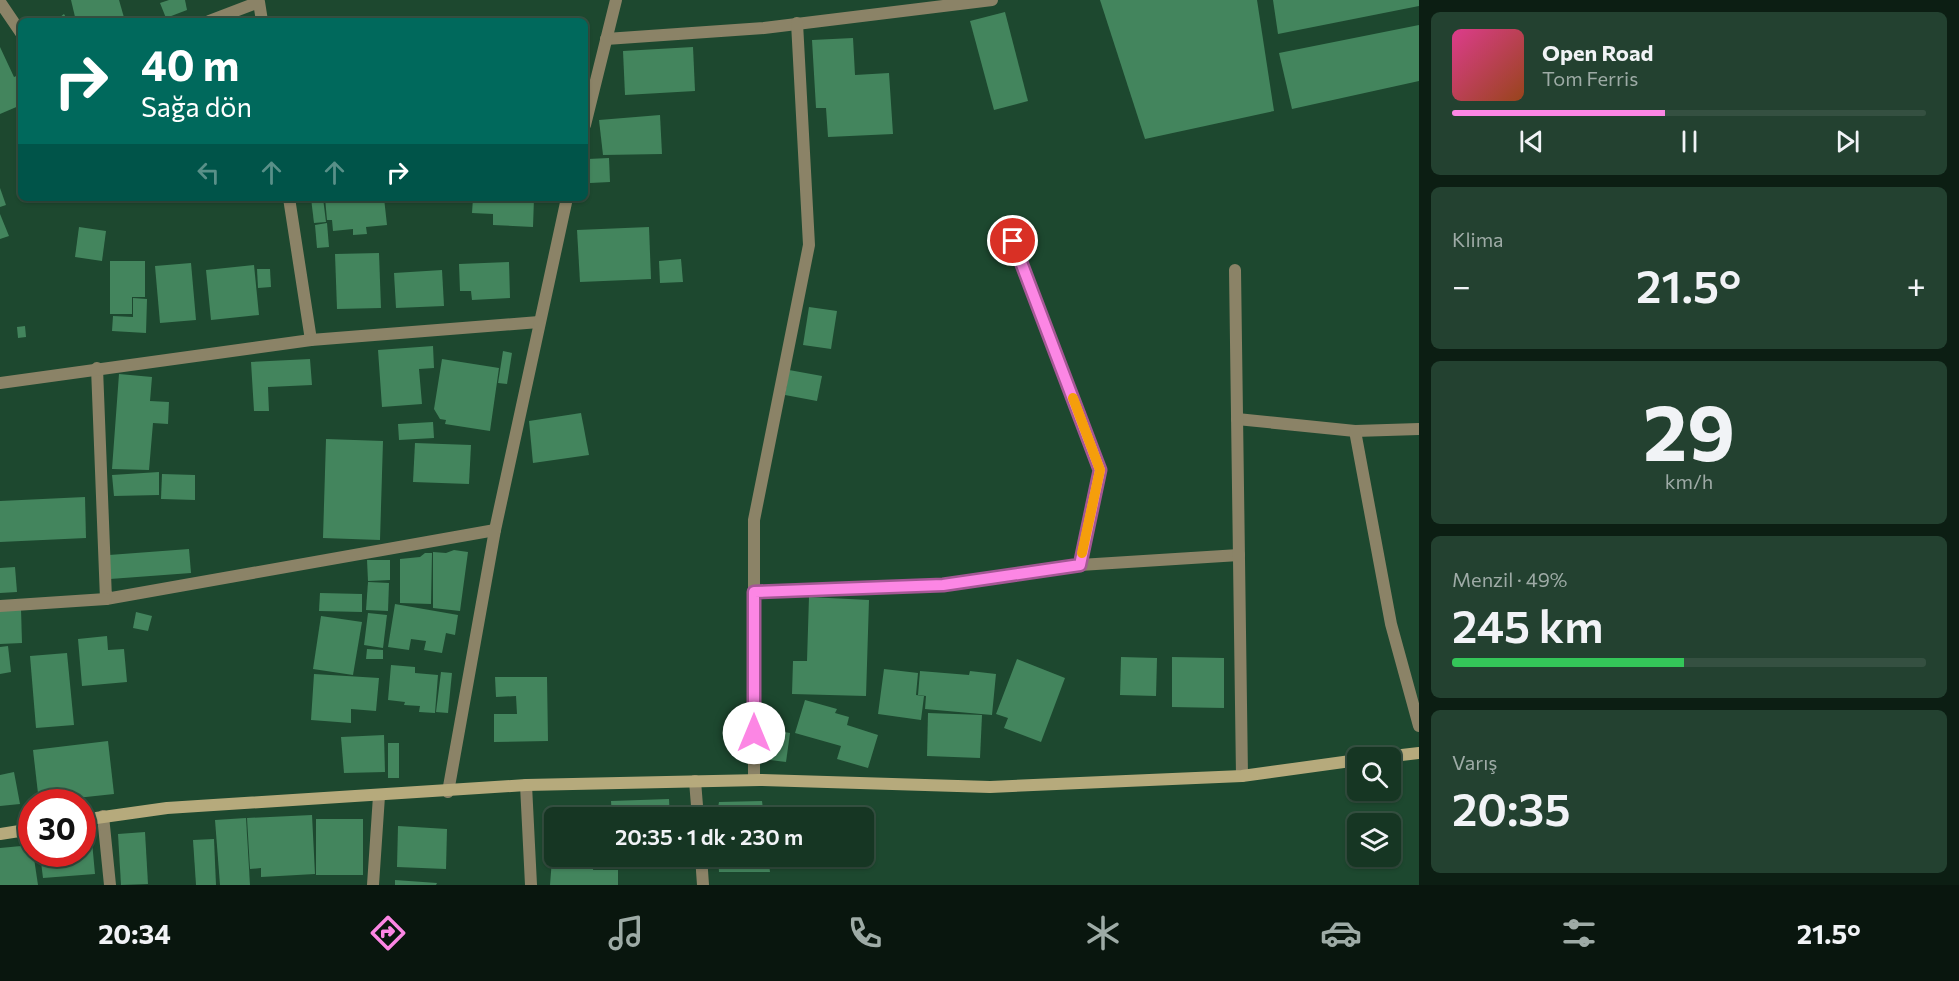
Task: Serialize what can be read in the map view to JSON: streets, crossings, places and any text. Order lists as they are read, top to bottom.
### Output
{
  "page": {
    "turn": ["40 m", "Sağa dön"],
    "song": ["Open Road", "Tom Ferris"],
    "tile": [
      "Klima",
      ["29", "km/h"],
      ["Menzil · 49%", "245 km"],
      ["Varış", "20:35"]
    ],
    "heat": ["−", "21.5°", "+"],
    "limit": "30",
    "trip": "20:35 · 1 dk · 230 m",
    "tabs": ["20:34", "21.5°"]
  }
}
